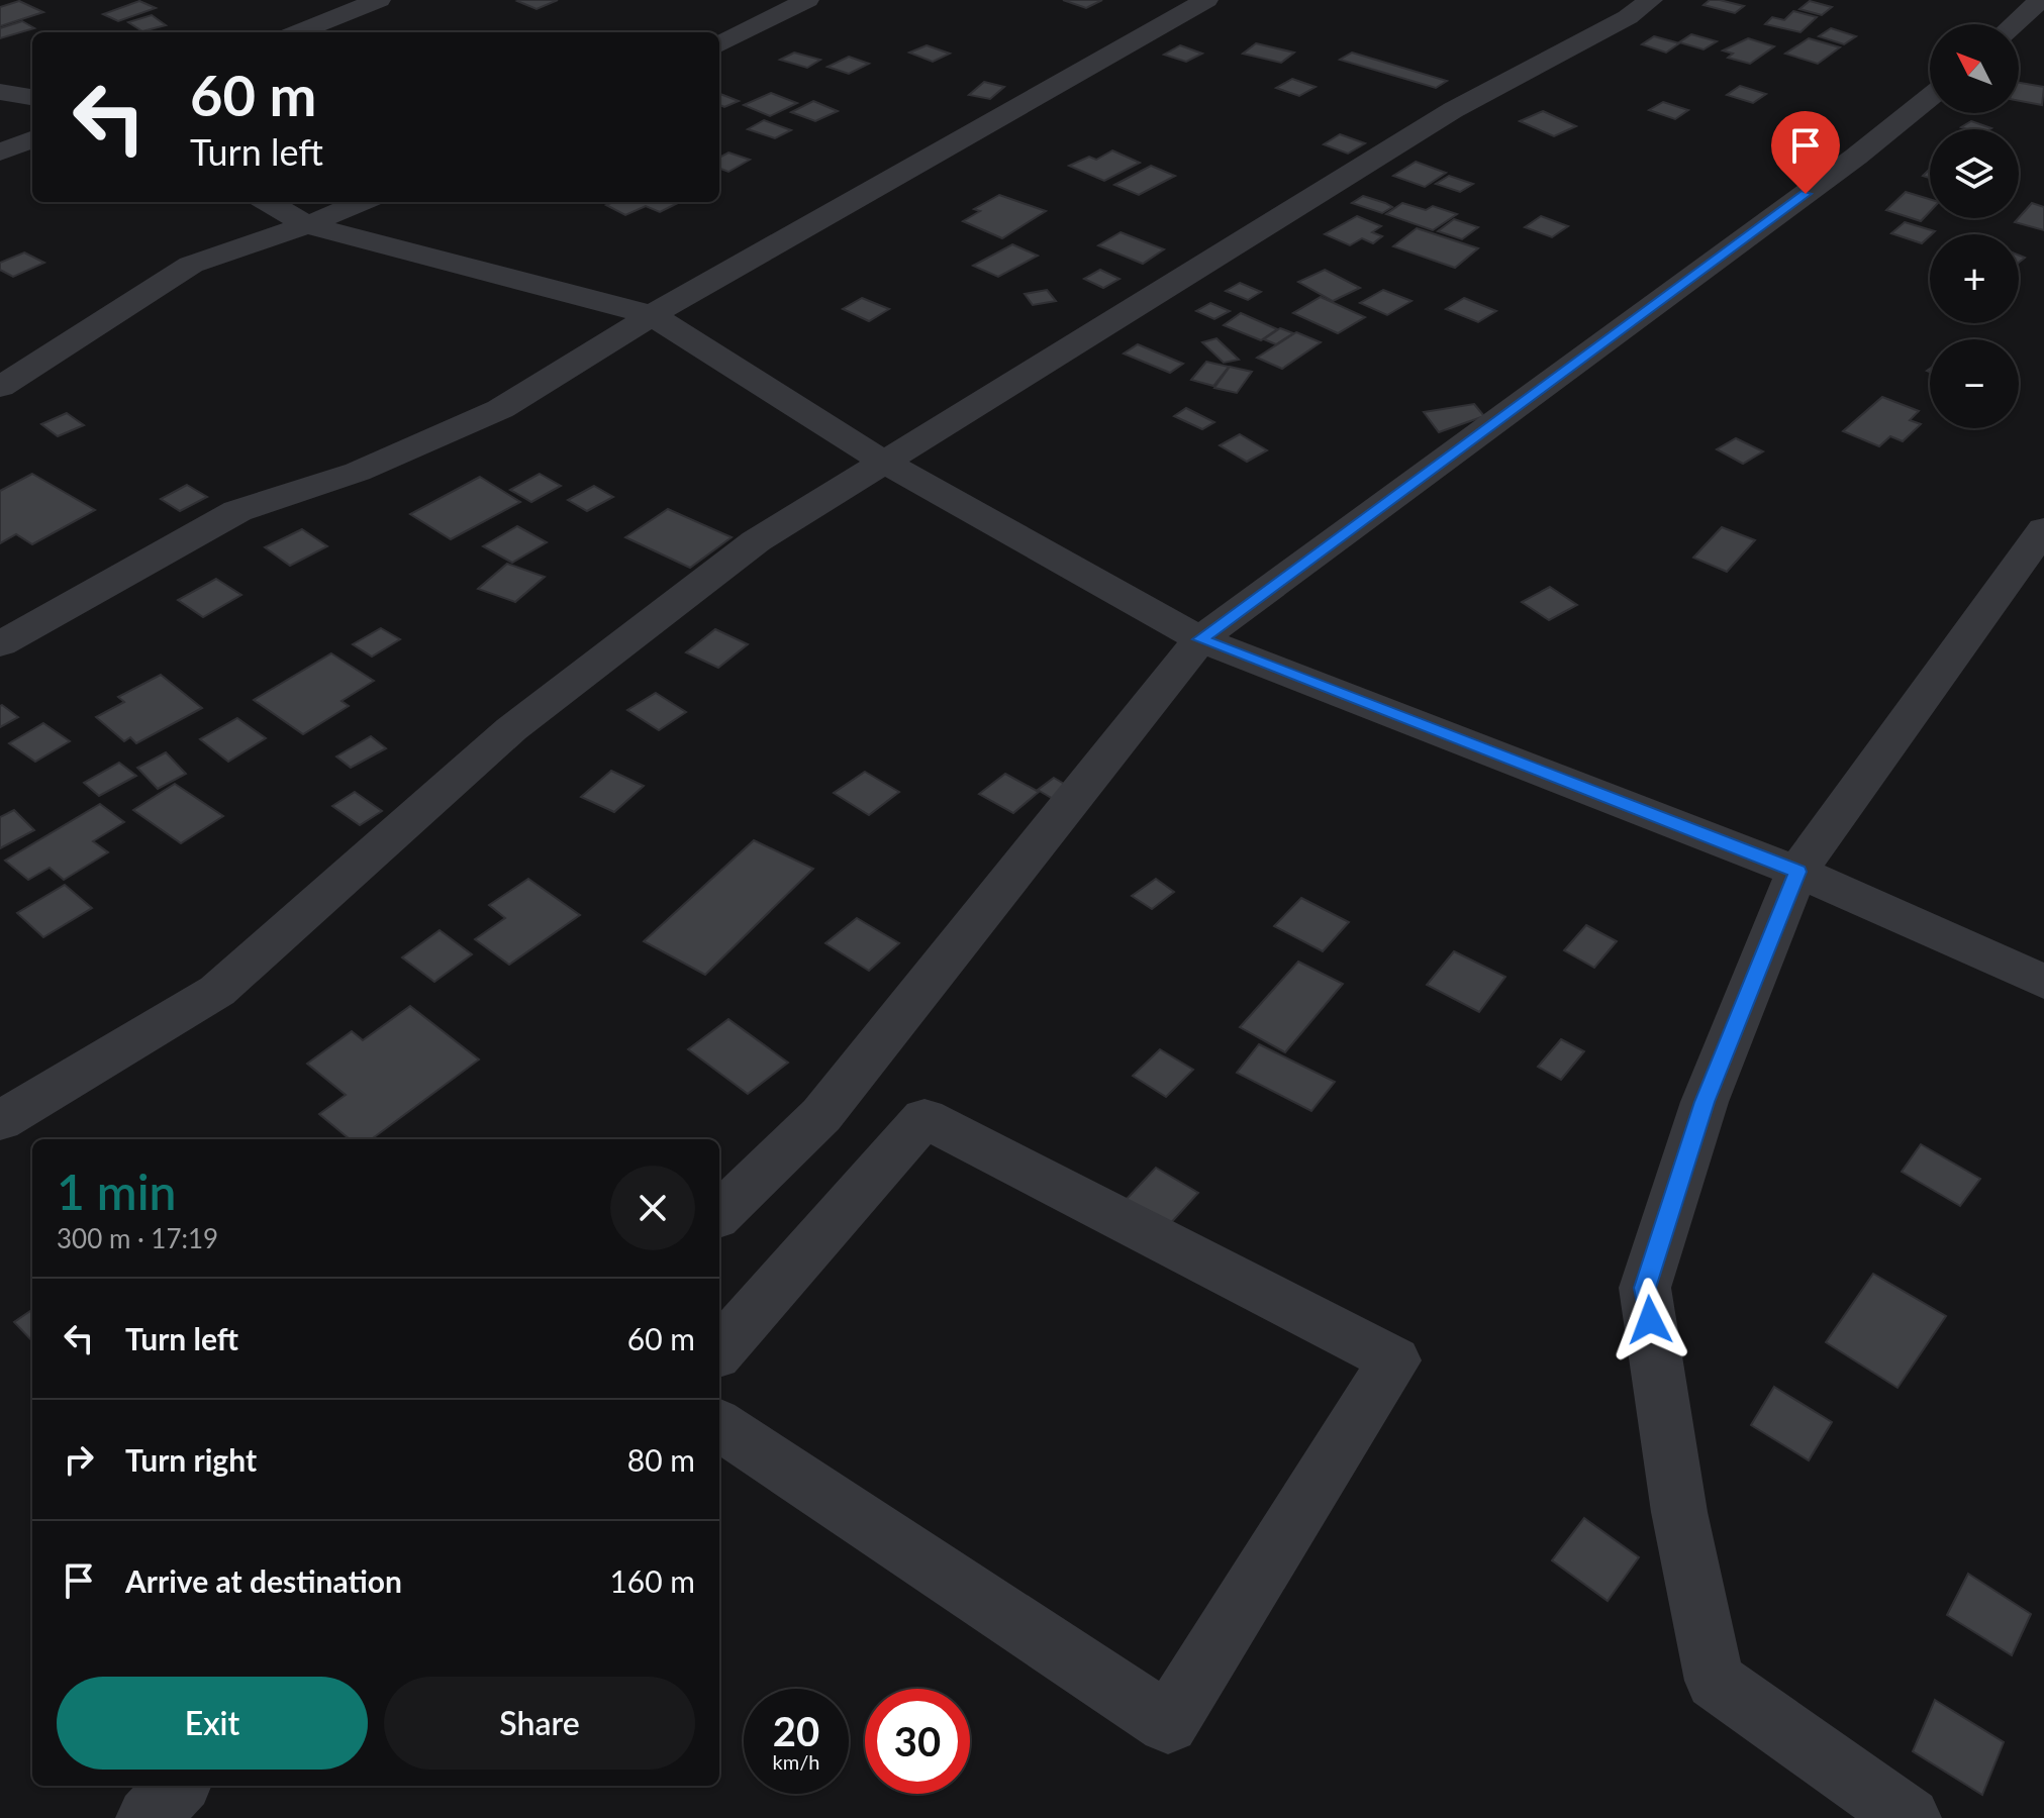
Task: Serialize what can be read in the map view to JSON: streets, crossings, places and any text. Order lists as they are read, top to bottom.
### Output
{
  "north": "top left",
  "page": {
    "map_buttons": ["+", "−"],
    "turn": ["60 m", "Turn left"],
    "heading": ["1 min", "300 m · 17:19"],
    "list": [
      {
        "name": "Turn left",
        "value": "60 m"
      },
      {
        "name": "Turn right",
        "value": "80 m"
      },
      {
        "name": "Arrive at destination",
        "value": "160 m"
      }
    ],
    "buttons": ["Exit", "Share"],
    "speed": "20 km/h",
    "limit": "30"
  }
}
